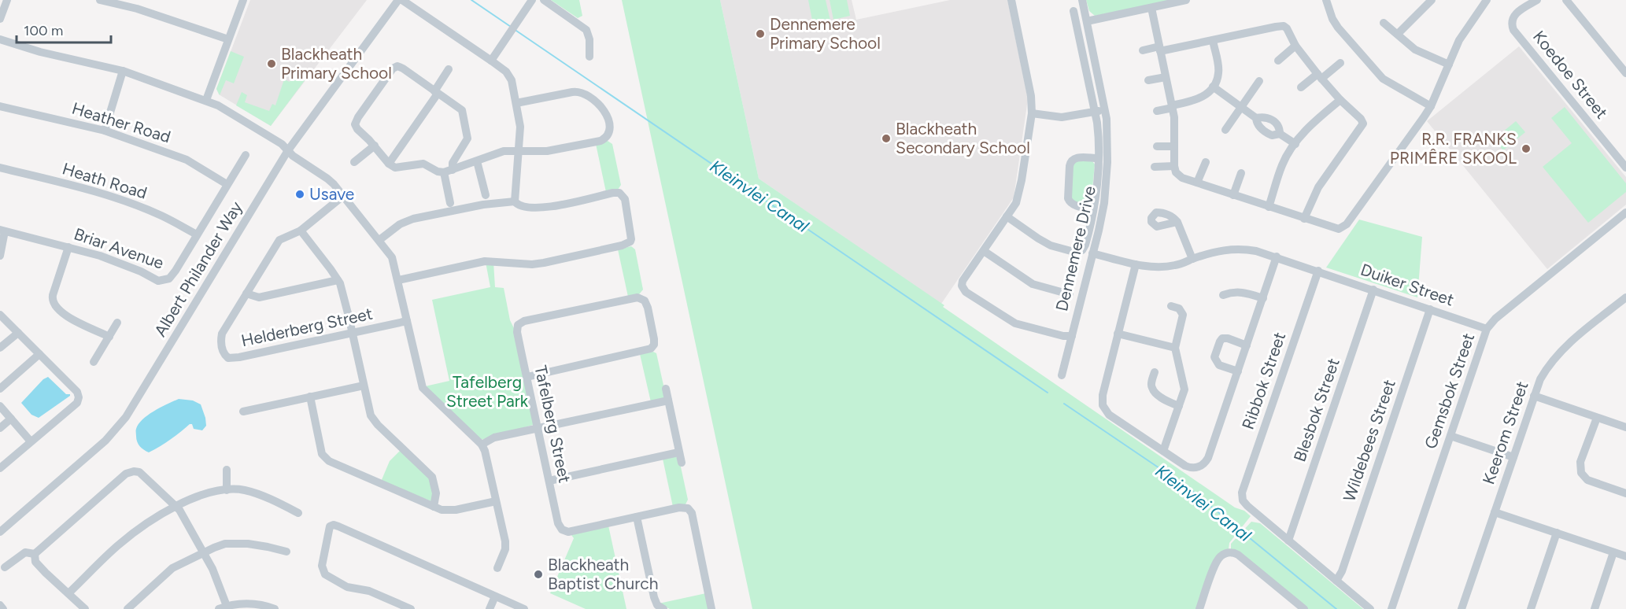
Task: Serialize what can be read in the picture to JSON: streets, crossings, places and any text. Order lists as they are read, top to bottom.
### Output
{
  "streets": {
    "street": [
      "Koedoe Street",
      "Heather Road",
      "Heath Road",
      "Briar Avenue",
      "Dennemere Drive",
      "Albert Philander Way",
      "Duiker Street",
      "Helderberg Street",
      "Ribbok Street",
      "Gemsbok Street",
      "Blesbok Street",
      "Tafelberg Street",
      "Keerom Street",
      "Wildebees Street"
    ]
  },
  "crossings": [
    ["Heather Road", "Briar Avenue"],
    ["Heath Road", "Briar Avenue"],
    ["Dennemere Drive", "Duiker Street"],
    ["Duiker Street", "Ribbok Street"],
    ["Duiker Street", "Gemsbok Street"],
    ["Duiker Street", "Blesbok Street"],
    ["Duiker Street", "Wildebees Street"],
    ["Ribbok Street", "Blesbok Street"]
  ],
  "water": ["Kleinvlei Canal"],
  "parks": ["Tafelberg Street Park"],
  "places": [
    "Dennemere Primary School",
    "Blackheath Primary School",
    "Blackheath Secondary School",
    "R.R. FRANKS PRIMÊRE SKOOL",
    "Usave",
    "Blackheath Baptist Church"
  ],
  "scale_bar": "100 m"
}
